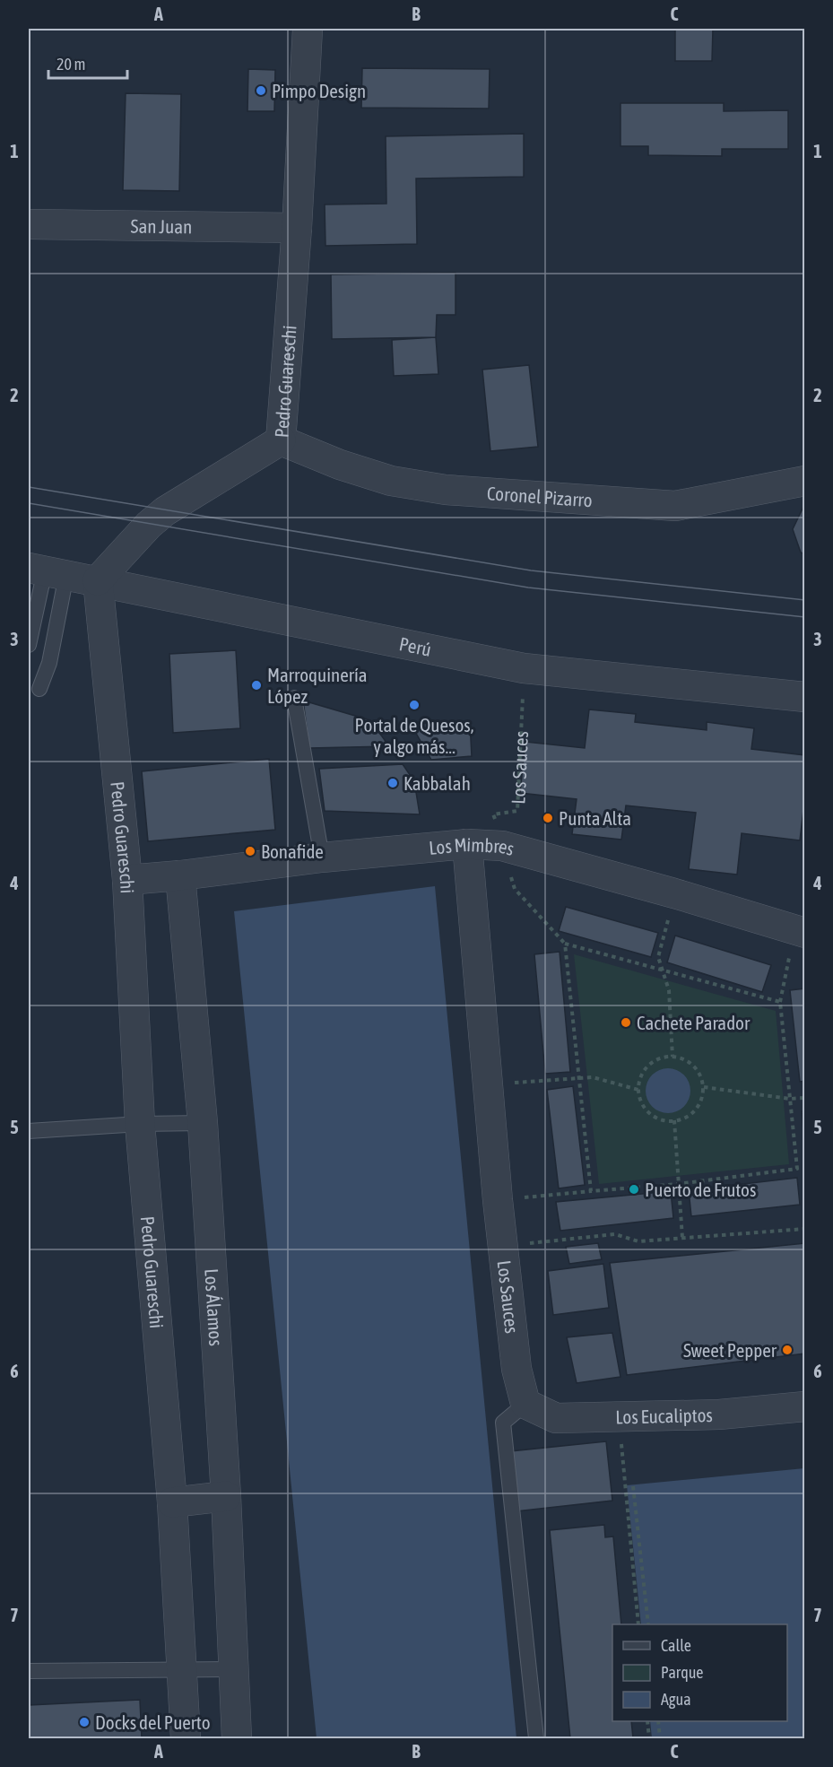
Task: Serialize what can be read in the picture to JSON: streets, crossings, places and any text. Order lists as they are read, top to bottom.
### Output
{
  "streets": {
    "street": [
      "San Juan",
      "Pedro Guareschi",
      "Coronel Pizarro",
      "Perú",
      "Los Sauces",
      "Los Mimbres",
      "Los Álamos",
      "Los Eucaliptos"
    ]
  },
  "crossings": [
    ["San Juan", "Pedro Guareschi"],
    ["Pedro Guareschi", "Coronel Pizarro"],
    ["Pedro Guareschi", "Perú"],
    ["Pedro Guareschi", "Los Mimbres"],
    ["Perú", "Los Sauces"],
    ["Los Sauces", "Los Mimbres"],
    ["Los Sauces", "Los Eucaliptos"],
    ["Los Mimbres", "Los Álamos"]
  ],
  "places": [
    "Pimpo Design",
    "Marroquinería López",
    "Portal de Quesos, y algo más...",
    "Kabbalah",
    "Punta Alta",
    "Bonafide",
    "Cachete Parador",
    "Puerto de Frutos",
    "Sweet Pepper",
    "Docks del Puerto"
  ],
  "legend": ["Calle", "Parque", "Agua"],
  "scale_bar": "20 m",
  "grid": {
    "columns": ["A", "B", "C"],
    "rows": [
      "1",
      "2",
      "3",
      "4",
      "5",
      "6",
      "7"
    ]
  }
}
